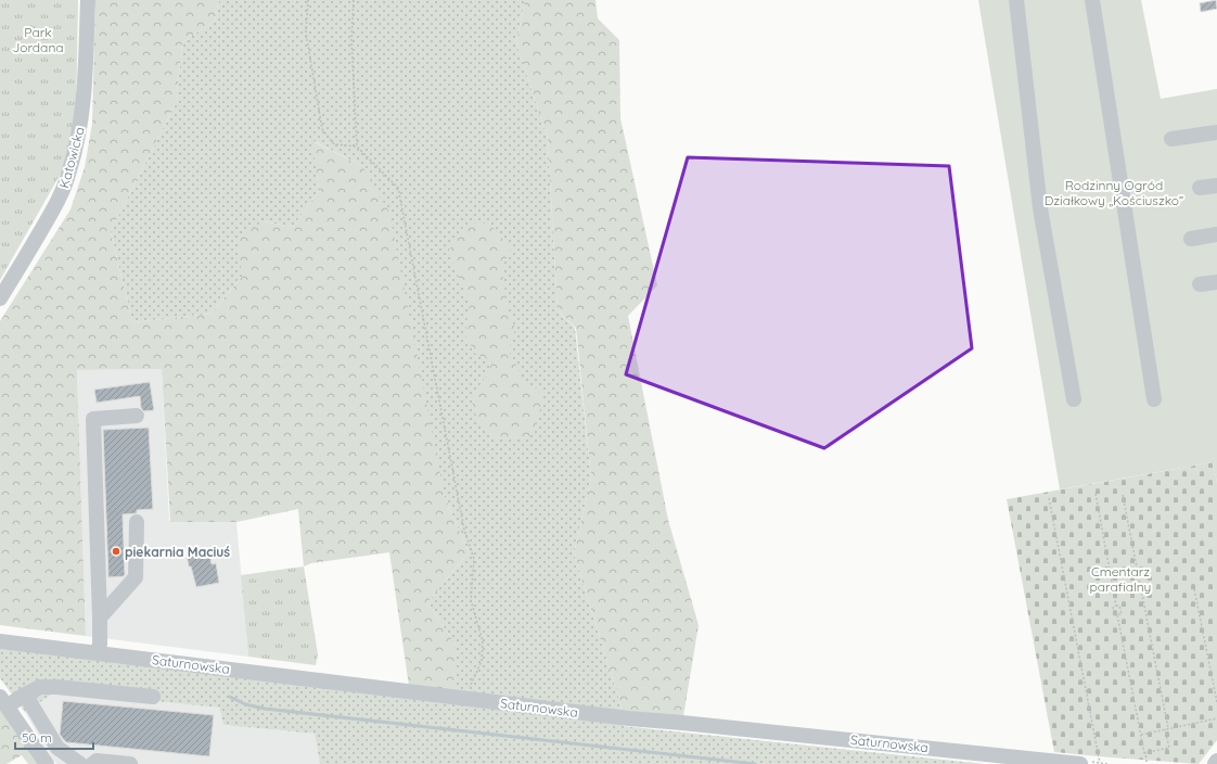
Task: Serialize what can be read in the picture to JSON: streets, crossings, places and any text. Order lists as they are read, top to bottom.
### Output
{
  "streets": {
    "street": ["Katowicka", "Saturnowska"]
  },
  "parks": ["Park Jordana", "Rodzinny Ogród Działkowy „Kościuszko”", "Cmentarz parafialny"],
  "places": ["piekarnia Maciuś"],
  "scale_bar": "50 m"
}
